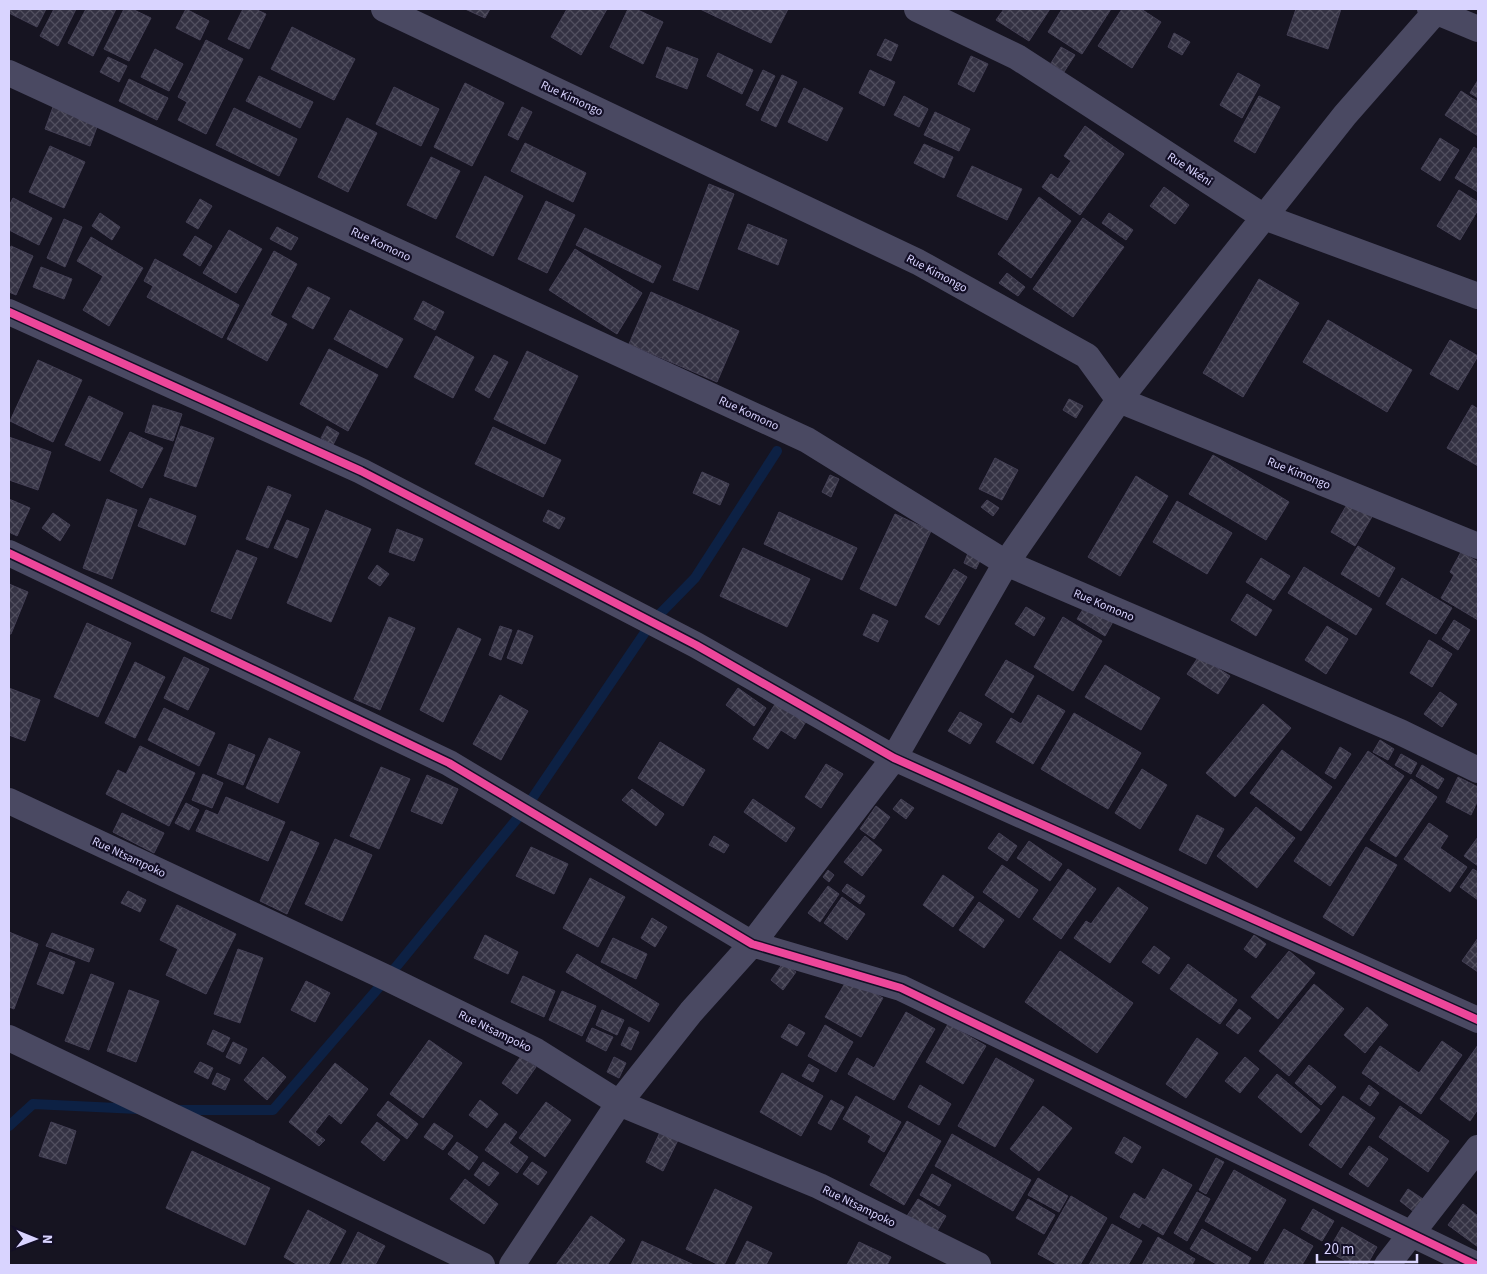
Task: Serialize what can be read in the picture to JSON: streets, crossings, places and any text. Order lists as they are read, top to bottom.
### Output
{
  "streets": {
    "street": [
      "Rue Kimongo",
      "Rue Nkéni",
      "Rue Komono",
      "Rue Ntsampoko"
    ]
  },
  "scale_bar": "20 m",
  "north": "right"
}
